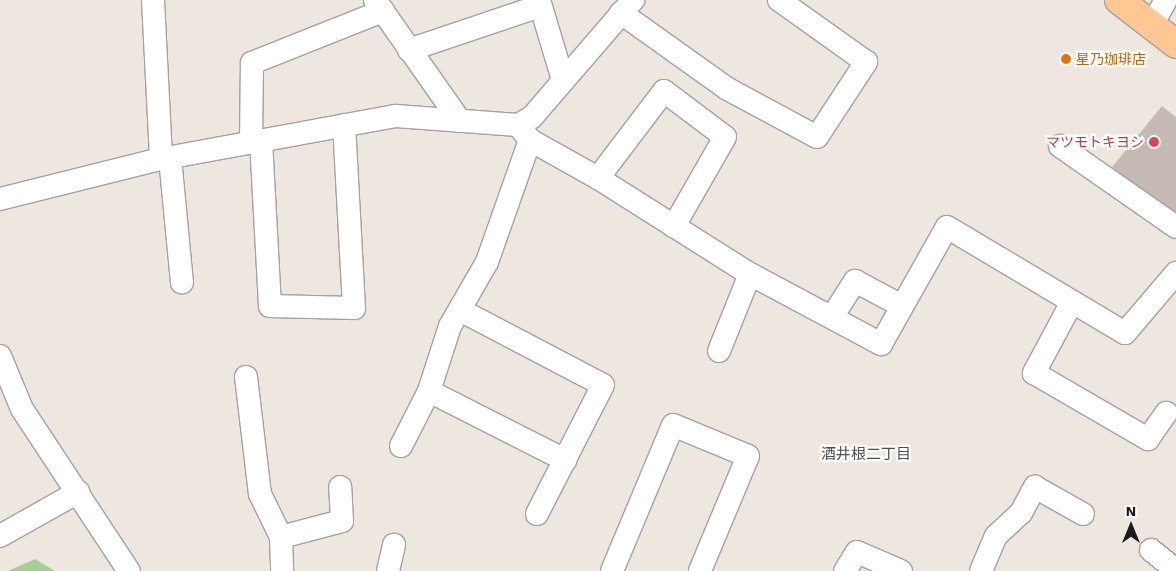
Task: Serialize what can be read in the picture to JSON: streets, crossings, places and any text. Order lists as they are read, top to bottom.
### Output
{
  "districts": ["酒井根二丁目"],
  "places": ["星乃珈琲店", "マツモトキヨシ"],
  "north": "top"
}
